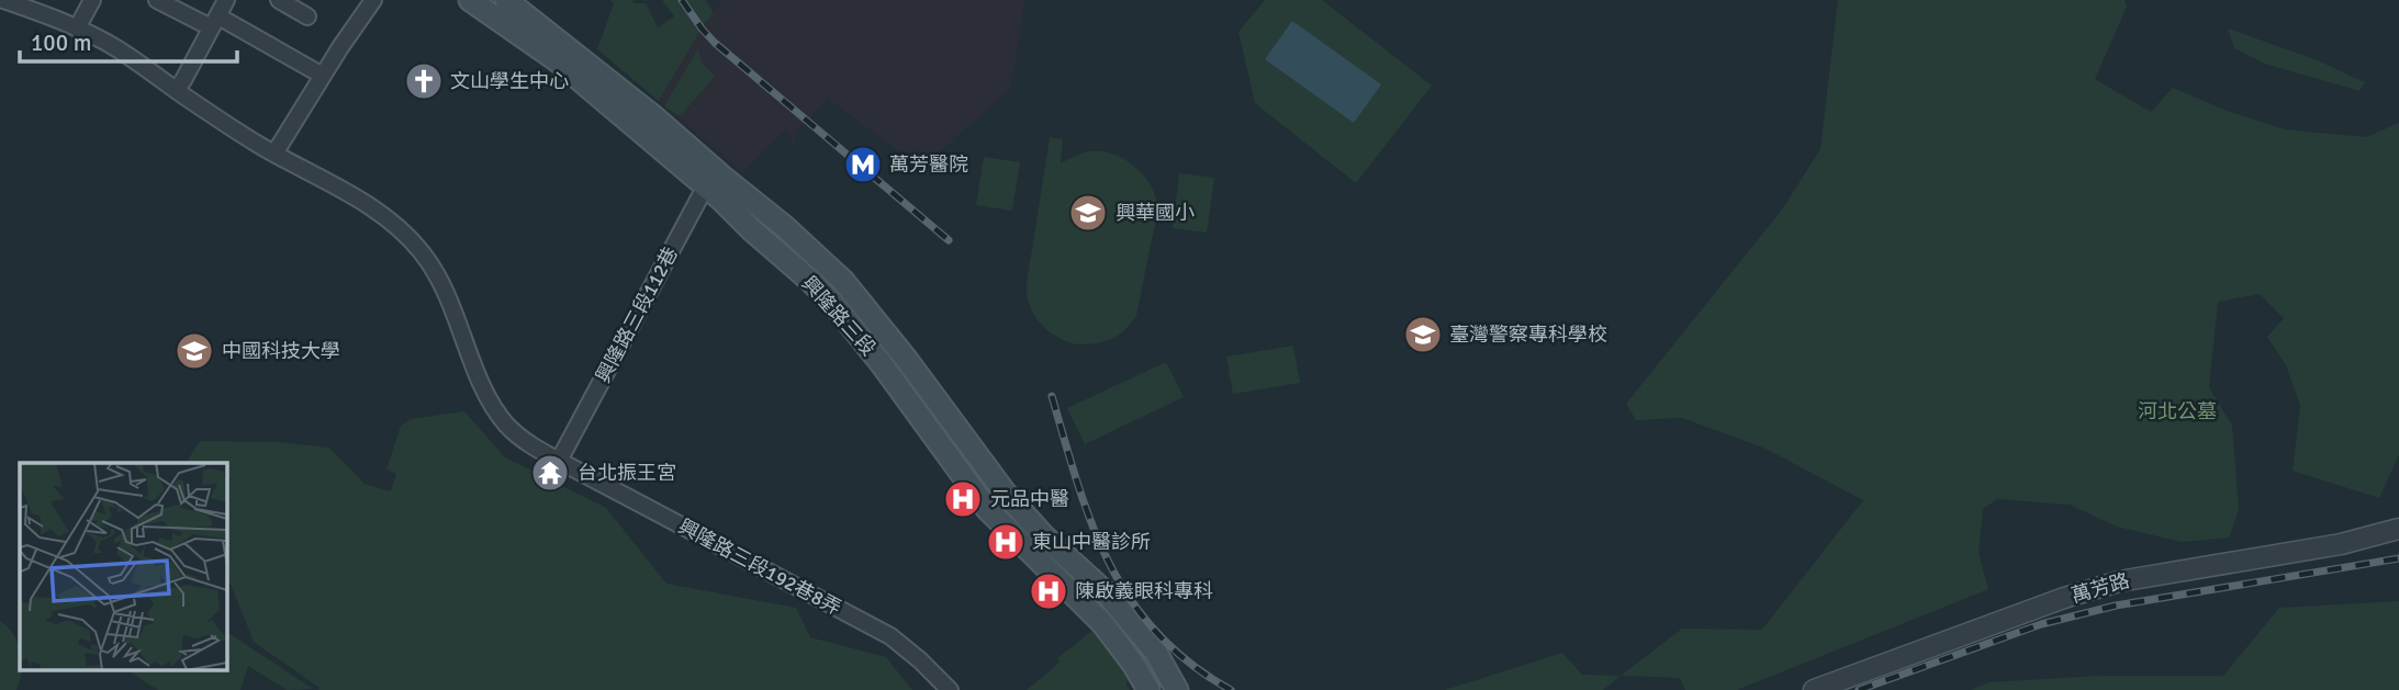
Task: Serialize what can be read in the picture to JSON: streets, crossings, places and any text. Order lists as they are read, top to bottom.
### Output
{
  "streets": {
    "main road": ["興隆路三段"],
    "street": ["興隆路三段112巷", "興隆路三段192巷8弄", "萬芳路"]
  },
  "crossings": [
    ["興隆路三段112巷", "興隆路三段"],
    ["興隆路三段112巷", "興隆路三段192巷8弄"]
  ],
  "parks": ["河北公墓"],
  "places": {
    "church": ["文山學生中心"],
    "metro station": ["萬芳醫院"],
    "school or university": ["興華國小", "臺灣警察專科學校", "中國科技大學"],
    "temple": ["台北振王宮"],
    "hospital": ["元品中醫", "東山中醫診所", "陳啟義眼科專科"]
  },
  "scale_bar": "100 m"
}
